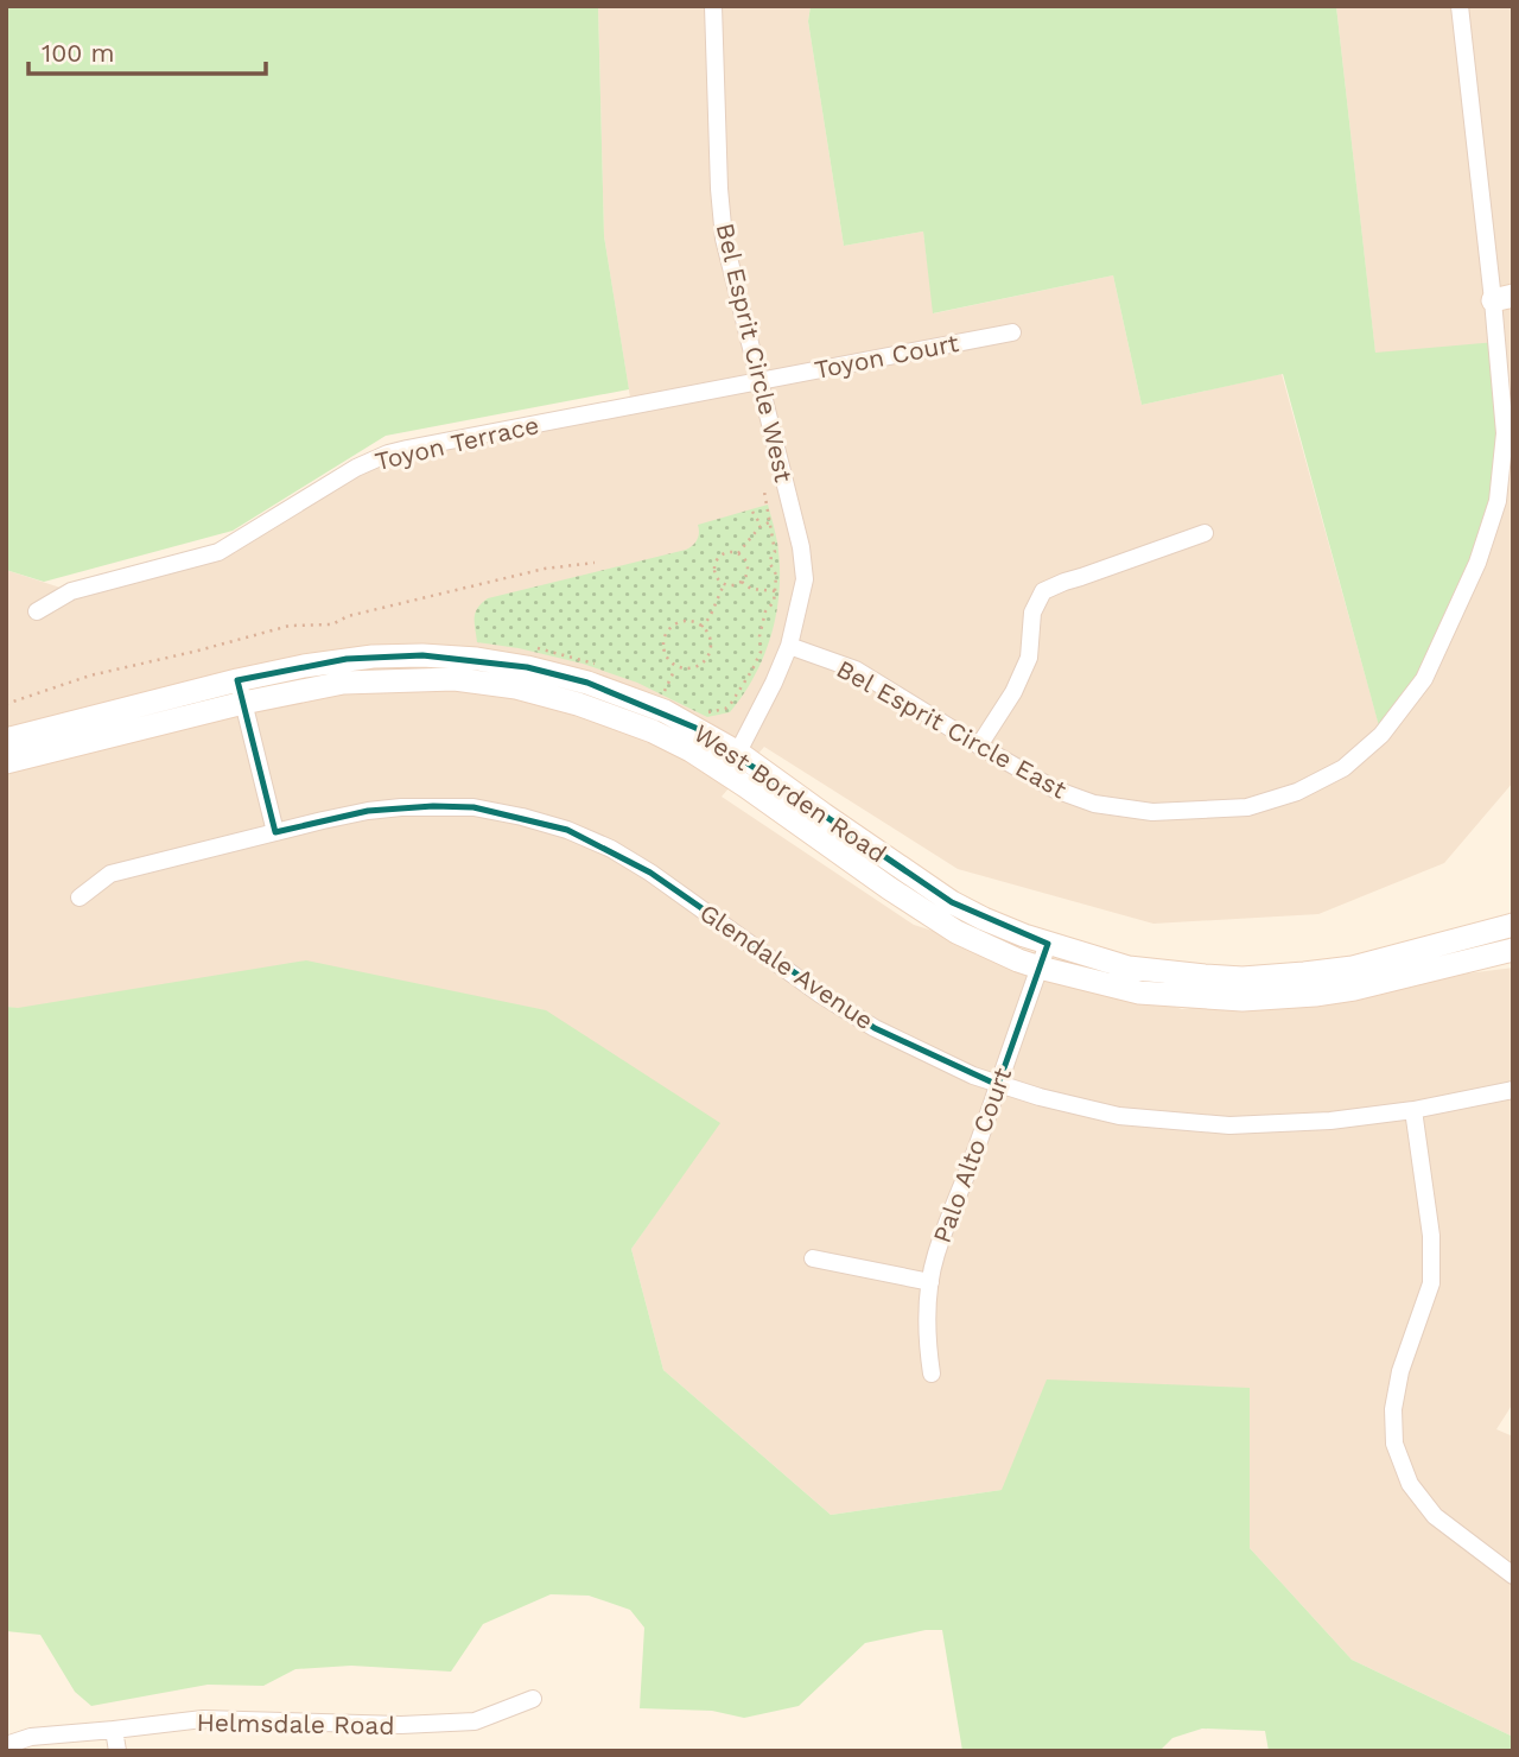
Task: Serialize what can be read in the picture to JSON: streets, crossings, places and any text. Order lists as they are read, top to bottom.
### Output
{
  "streets": {
    "main road": ["West Borden Road"],
    "street": [
      "Bel Esprit Circle West",
      "Toyon Court",
      "Toyon Terrace",
      "Bel Esprit Circle East",
      "Glendale Avenue",
      "Palo Alto Court",
      "Helmsdale Road"
    ]
  },
  "crossings": [
    ["Bel Esprit Circle West", "Toyon Court"],
    ["Bel Esprit Circle West", "Toyon Terrace"],
    ["Bel Esprit Circle West", "Bel Esprit Circle East"],
    ["Bel Esprit Circle West", "West Borden Road"],
    ["Toyon Court", "Toyon Terrace"],
    ["West Borden Road", "Palo Alto Court"],
    ["Glendale Avenue", "Palo Alto Court"]
  ],
  "scale_bar": "100 m"
}
